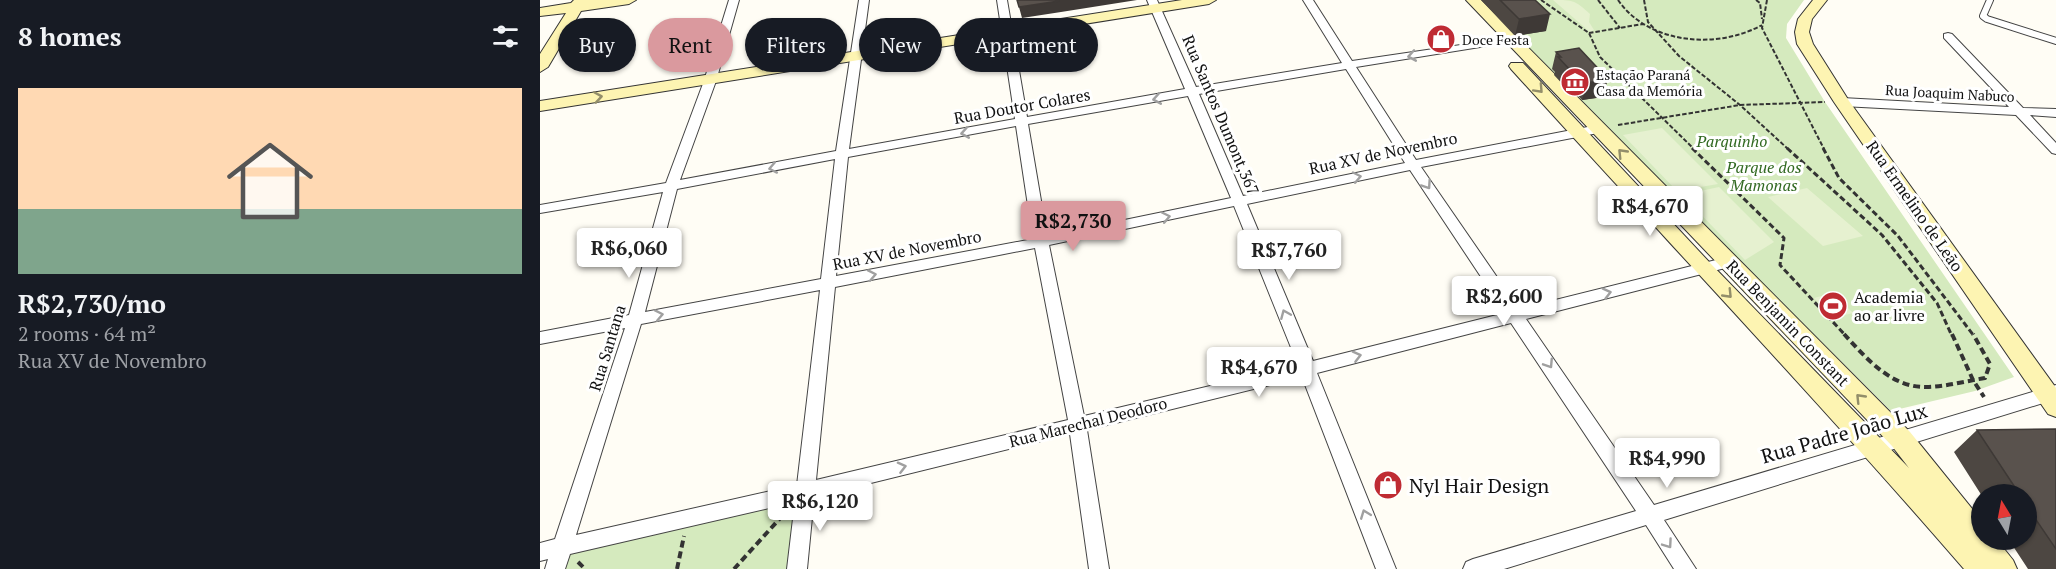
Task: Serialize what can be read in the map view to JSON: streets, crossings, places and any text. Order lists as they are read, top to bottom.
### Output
{
  "streets": {
    "main road": ["Rua Ermelino de Leão", "Rua Benjamin Constant"],
    "street": [
      "Rua Joaquim Nabuco",
      "Rua Doutor Colares",
      "Rua Santos Dumont,367",
      "Rua XV de Novembro",
      "Rua Santana",
      "Rua Marechal Deodoro",
      "Rua Padre João Lux"
    ]
  },
  "crossings": [
    ["Rua Joaquim Nabuco", "Rua Ermelino de Leão"],
    ["Rua Doutor Colares", "Rua Santos Dumont,367"],
    ["Rua Doutor Colares", "Rua Benjamin Constant"],
    ["Rua Doutor Colares", "Rua Santana"],
    ["Rua Santos Dumont,367", "Rua XV de Novembro"],
    ["Rua Santos Dumont,367", "Rua Marechal Deodoro"],
    ["Rua XV de Novembro", "Rua Benjamin Constant"],
    ["Rua XV de Novembro", "Rua Santana"],
    ["Rua Ermelino de Leão", "Rua Padre João Lux"],
    ["Rua Benjamin Constant", "Rua Marechal Deodoro"],
    ["Rua Benjamin Constant", "Rua Padre João Lux"],
    ["Rua Santana", "Rua Marechal Deodoro"]
  ],
  "one_way": [
    "Rua Doutor Colares",
    "Rua Santos Dumont,367",
    "Rua XV de Novembro",
    "Rua Marechal Deodoro"
  ],
  "parks": ["Parquinho", "Parque dos Mamonas"],
  "places": {
    "shop": ["Doce Festa", "Nyl Hair Design"],
    "museum": ["Estação Paraná Casa da Memória"],
    "sports": ["Academia ao ar livre"]
  },
  "north": "top",
  "page": {
    "heading": "8 homes",
    "chip": [
      "Buy",
      "Rent",
      "Filters",
      "New",
      "Apartment"
    ],
    "list": [
      {
        "name": "R$2,730/mo",
        "note": "2 rooms · 64 m² · Rua XV de Novembro"
      }
    ],
    "price": [
      "R$4,670",
      "R$2,730",
      "R$6,060",
      "R$7,760",
      "R$2,600",
      "R$4,670",
      "R$4,990",
      "R$6,120"
    ]
  }
}
